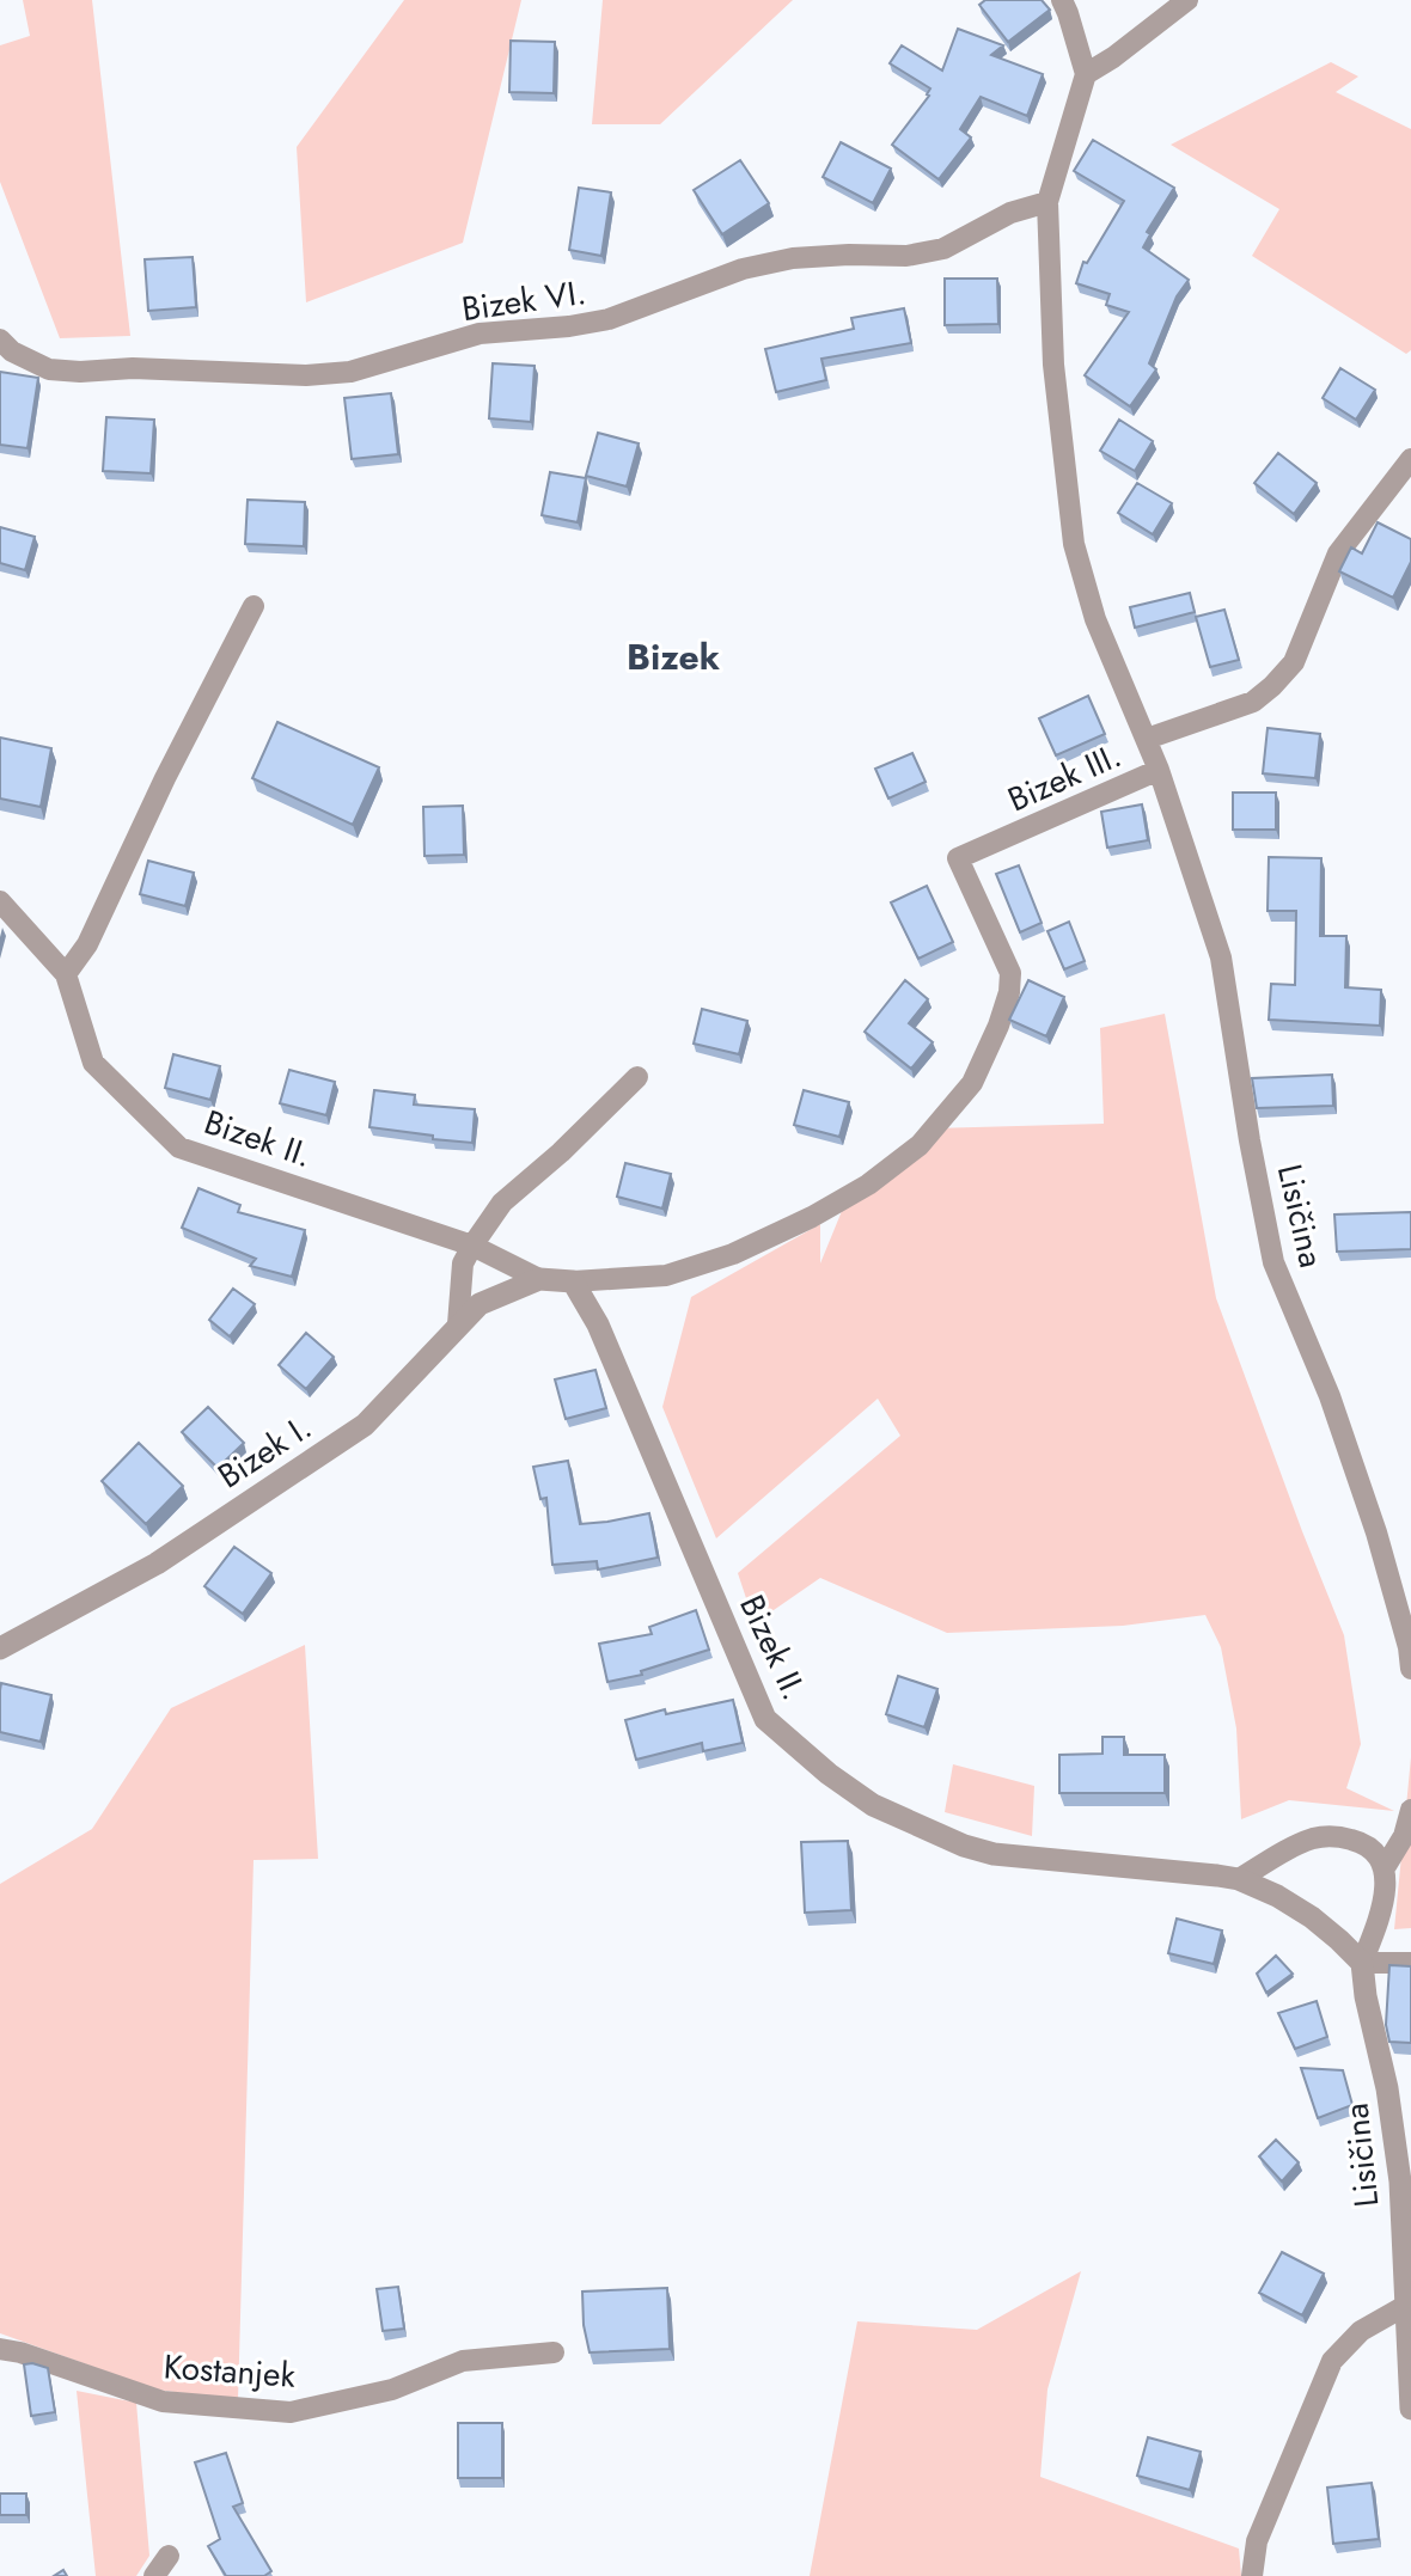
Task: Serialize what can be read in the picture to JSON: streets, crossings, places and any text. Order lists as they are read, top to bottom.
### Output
{
  "streets": {
    "street": [
      "Bizek VI.",
      "Bizek III.",
      "Bizek II.",
      "Lisičina",
      "Bizek I.",
      "Kostanjek"
    ]
  },
  "crossings": [
    ["Bizek VI.", "Bizek III."],
    ["Bizek III.", "Bizek II."],
    ["Bizek III.", "Lisičina"],
    ["Bizek II.", "Lisičina"],
    ["Bizek II.", "Bizek I."]
  ],
  "districts": ["Bizek"]
}
